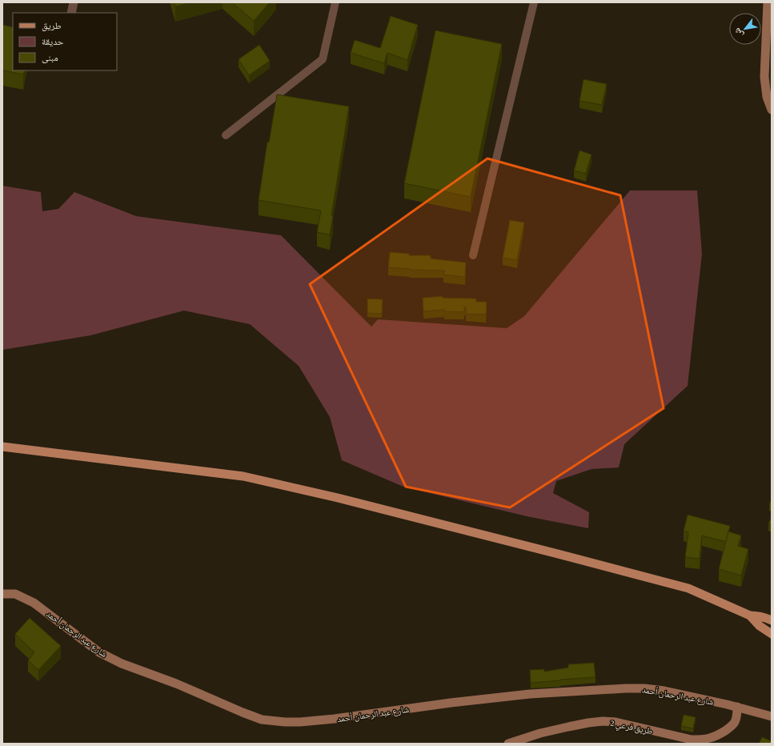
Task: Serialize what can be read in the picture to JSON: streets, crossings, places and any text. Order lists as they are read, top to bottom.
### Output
{
  "streets": {
    "main road": ["شارع عبد الرحمان أحمد", "طريق فرعي 2"]
  },
  "crossings": [
    ["شارع عبد الرحمان أحمد", "طريق فرعي 2"]
  ],
  "legend": ["طريق", "حديقة", "مبنى"],
  "north": "bottom left"
}
